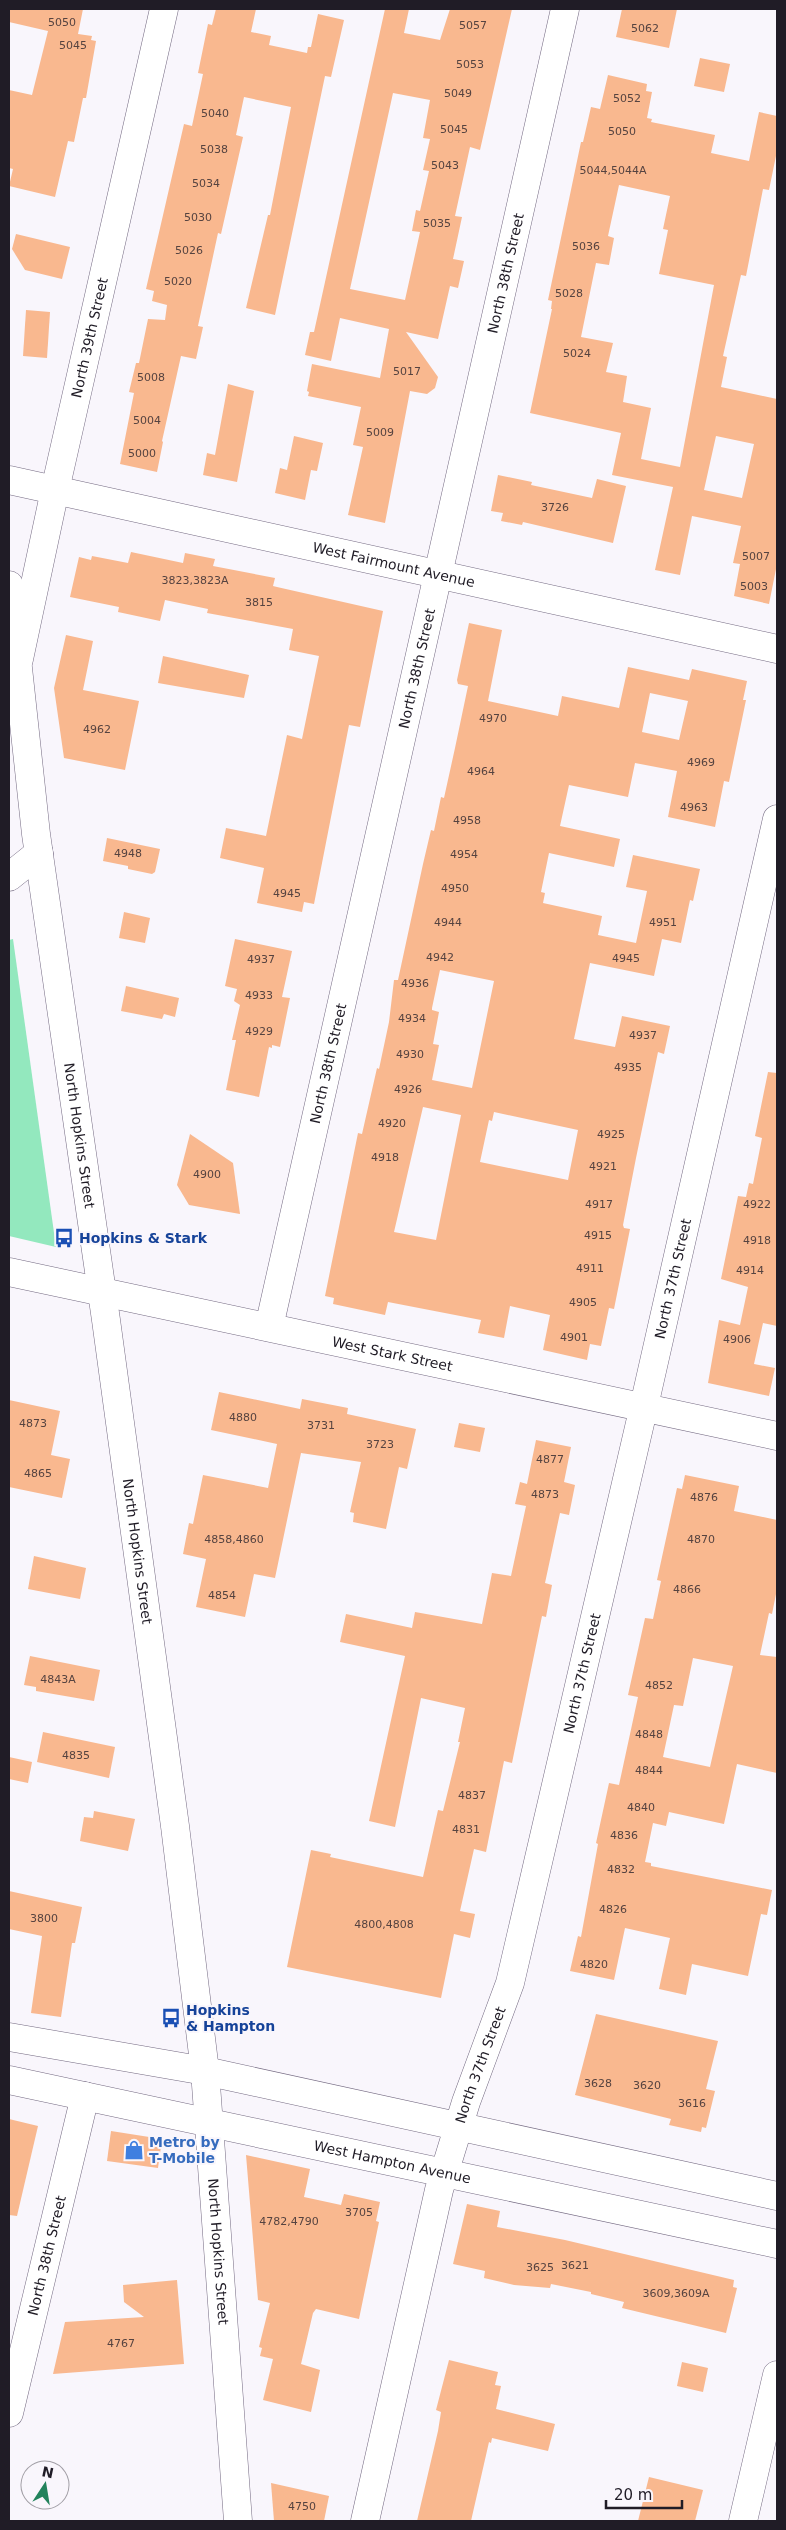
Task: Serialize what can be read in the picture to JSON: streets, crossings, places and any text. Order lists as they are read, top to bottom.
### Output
{
  "streets": {
    "street": [
      "North 38th Street",
      "North 39th Street",
      "West Fairmount Avenue",
      "North Hopkins Street",
      "North 37th Street",
      "West Stark Street",
      "West Hampton Avenue"
    ]
  },
  "crossings": [
    ["North 38th Street", "West Fairmount Avenue"],
    ["North 38th Street", "West Stark Street"],
    ["North 38th Street", "West Hampton Avenue"],
    ["North 39th Street", "West Fairmount Avenue"],
    ["North 39th Street", "North Hopkins Street"],
    ["North Hopkins Street", "West Stark Street"],
    ["North Hopkins Street", "West Hampton Avenue"],
    ["North 37th Street", "West Stark Street"],
    ["North 37th Street", "West Hampton Avenue"]
  ],
  "places": {
    "bus stop": ["Hopkins & Stark", "Hopkins & Hampton"],
    "shop": ["Metro by T-Mobile"]
  },
  "house_numbers": [
    "5050",
    "5057",
    "5062",
    "5045",
    "5053",
    "5049",
    "5052",
    "5040",
    "5045",
    "5050",
    "5038",
    "5043",
    "5044,5044A",
    "5034",
    "5030",
    "5035",
    "5036",
    "5026",
    "5020",
    "5028",
    "5024",
    "5017",
    "5008",
    "5004",
    "5009",
    "5000",
    "3726",
    "5007",
    "3823,3823A",
    "5003",
    "3815",
    "4970",
    "4962",
    "4969",
    "4964",
    "4963",
    "4958",
    "4948",
    "4954",
    "4950",
    "4945",
    "4944",
    "4951",
    "4942",
    "4945",
    "4937",
    "4936",
    "4933",
    "4934",
    "4929",
    "4937",
    "4930",
    "4935",
    "4926",
    "4920",
    "4925",
    "4918",
    "4921",
    "4900",
    "4917",
    "4922",
    "4915",
    "4918",
    "4911",
    "4914",
    "4905",
    "4901",
    "4906",
    "4880",
    "4873",
    "3731",
    "3723",
    "4877",
    "4865",
    "4873",
    "4876",
    "4858,4860",
    "4870",
    "4866",
    "4854",
    "4843A",
    "4852",
    "4848",
    "4835",
    "4844",
    "4837",
    "4840",
    "4831",
    "4836",
    "4832",
    "4826",
    "3800",
    "4800,4808",
    "4820",
    "3628",
    "3620",
    "3616",
    "3705",
    "4782,4790",
    "3621",
    "3625",
    "3609,3609A",
    "4767",
    "4750"
  ],
  "scale_bar": "20 m",
  "north": "top"
}
